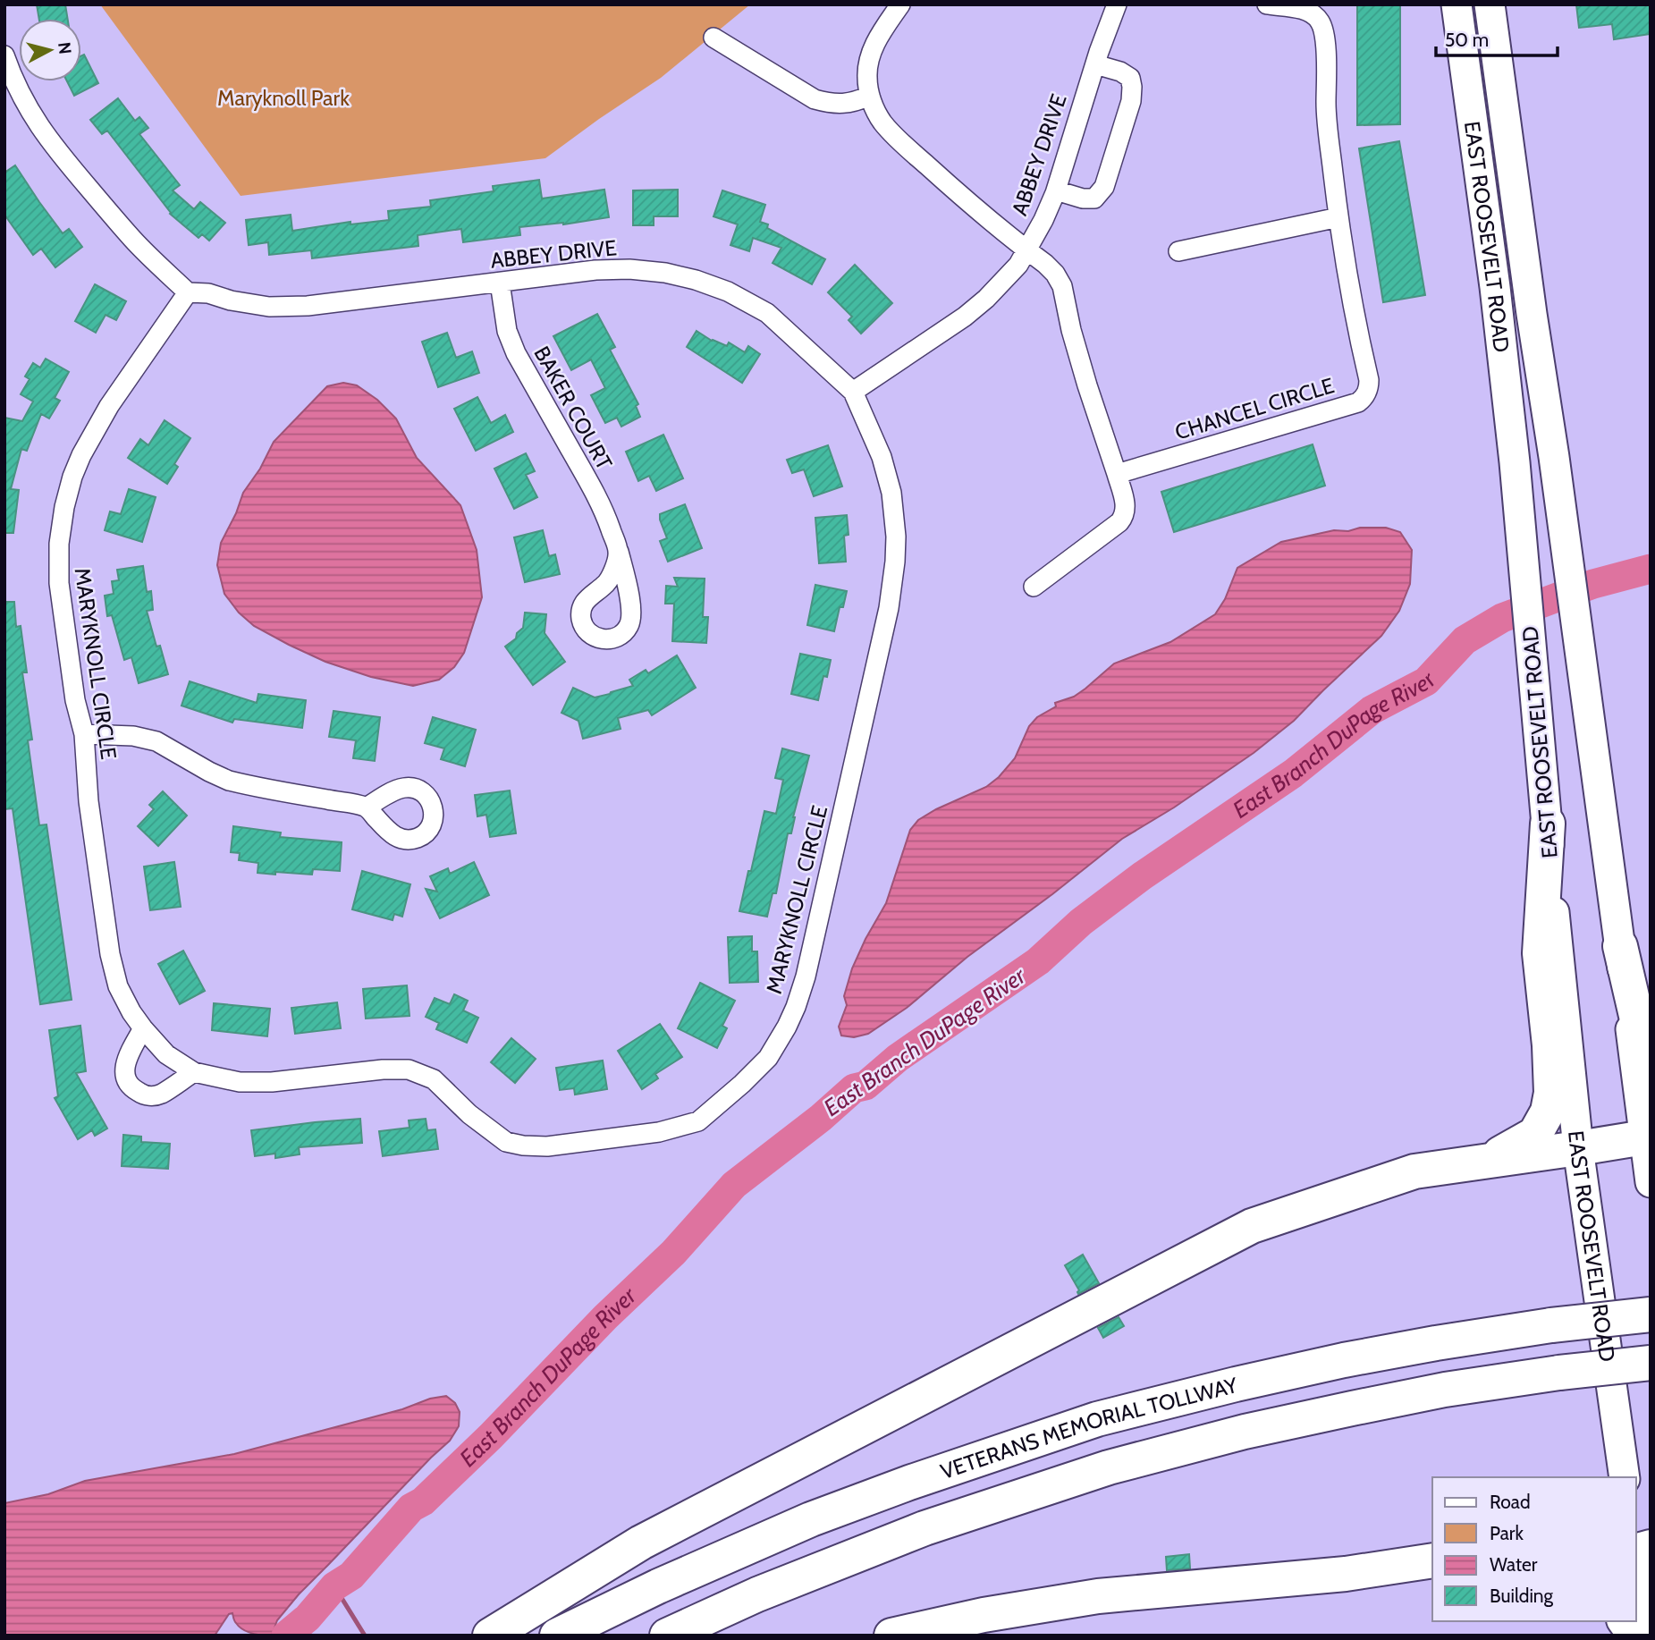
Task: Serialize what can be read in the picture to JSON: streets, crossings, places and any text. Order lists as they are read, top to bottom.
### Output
{
  "streets": {
    "highway": ["VETERANS MEMORIAL TOLLWAY"],
    "main road": ["EAST ROOSEVELT ROAD"],
    "street": [
      "ABBEY DRIVE",
      "BAKER COURT",
      "CHANCEL CIRCLE",
      "MARYKNOLL CIRCLE"
    ]
  },
  "crossings": [
    ["ABBEY DRIVE", "BAKER COURT"],
    ["ABBEY DRIVE", "MARYKNOLL CIRCLE"]
  ],
  "water": ["East Branch DuPage River"],
  "parks": ["Maryknoll Park"],
  "legend": [
    "Road",
    "Park",
    "Water",
    "Building"
  ],
  "scale_bar": "50 m",
  "north": "right"
}
